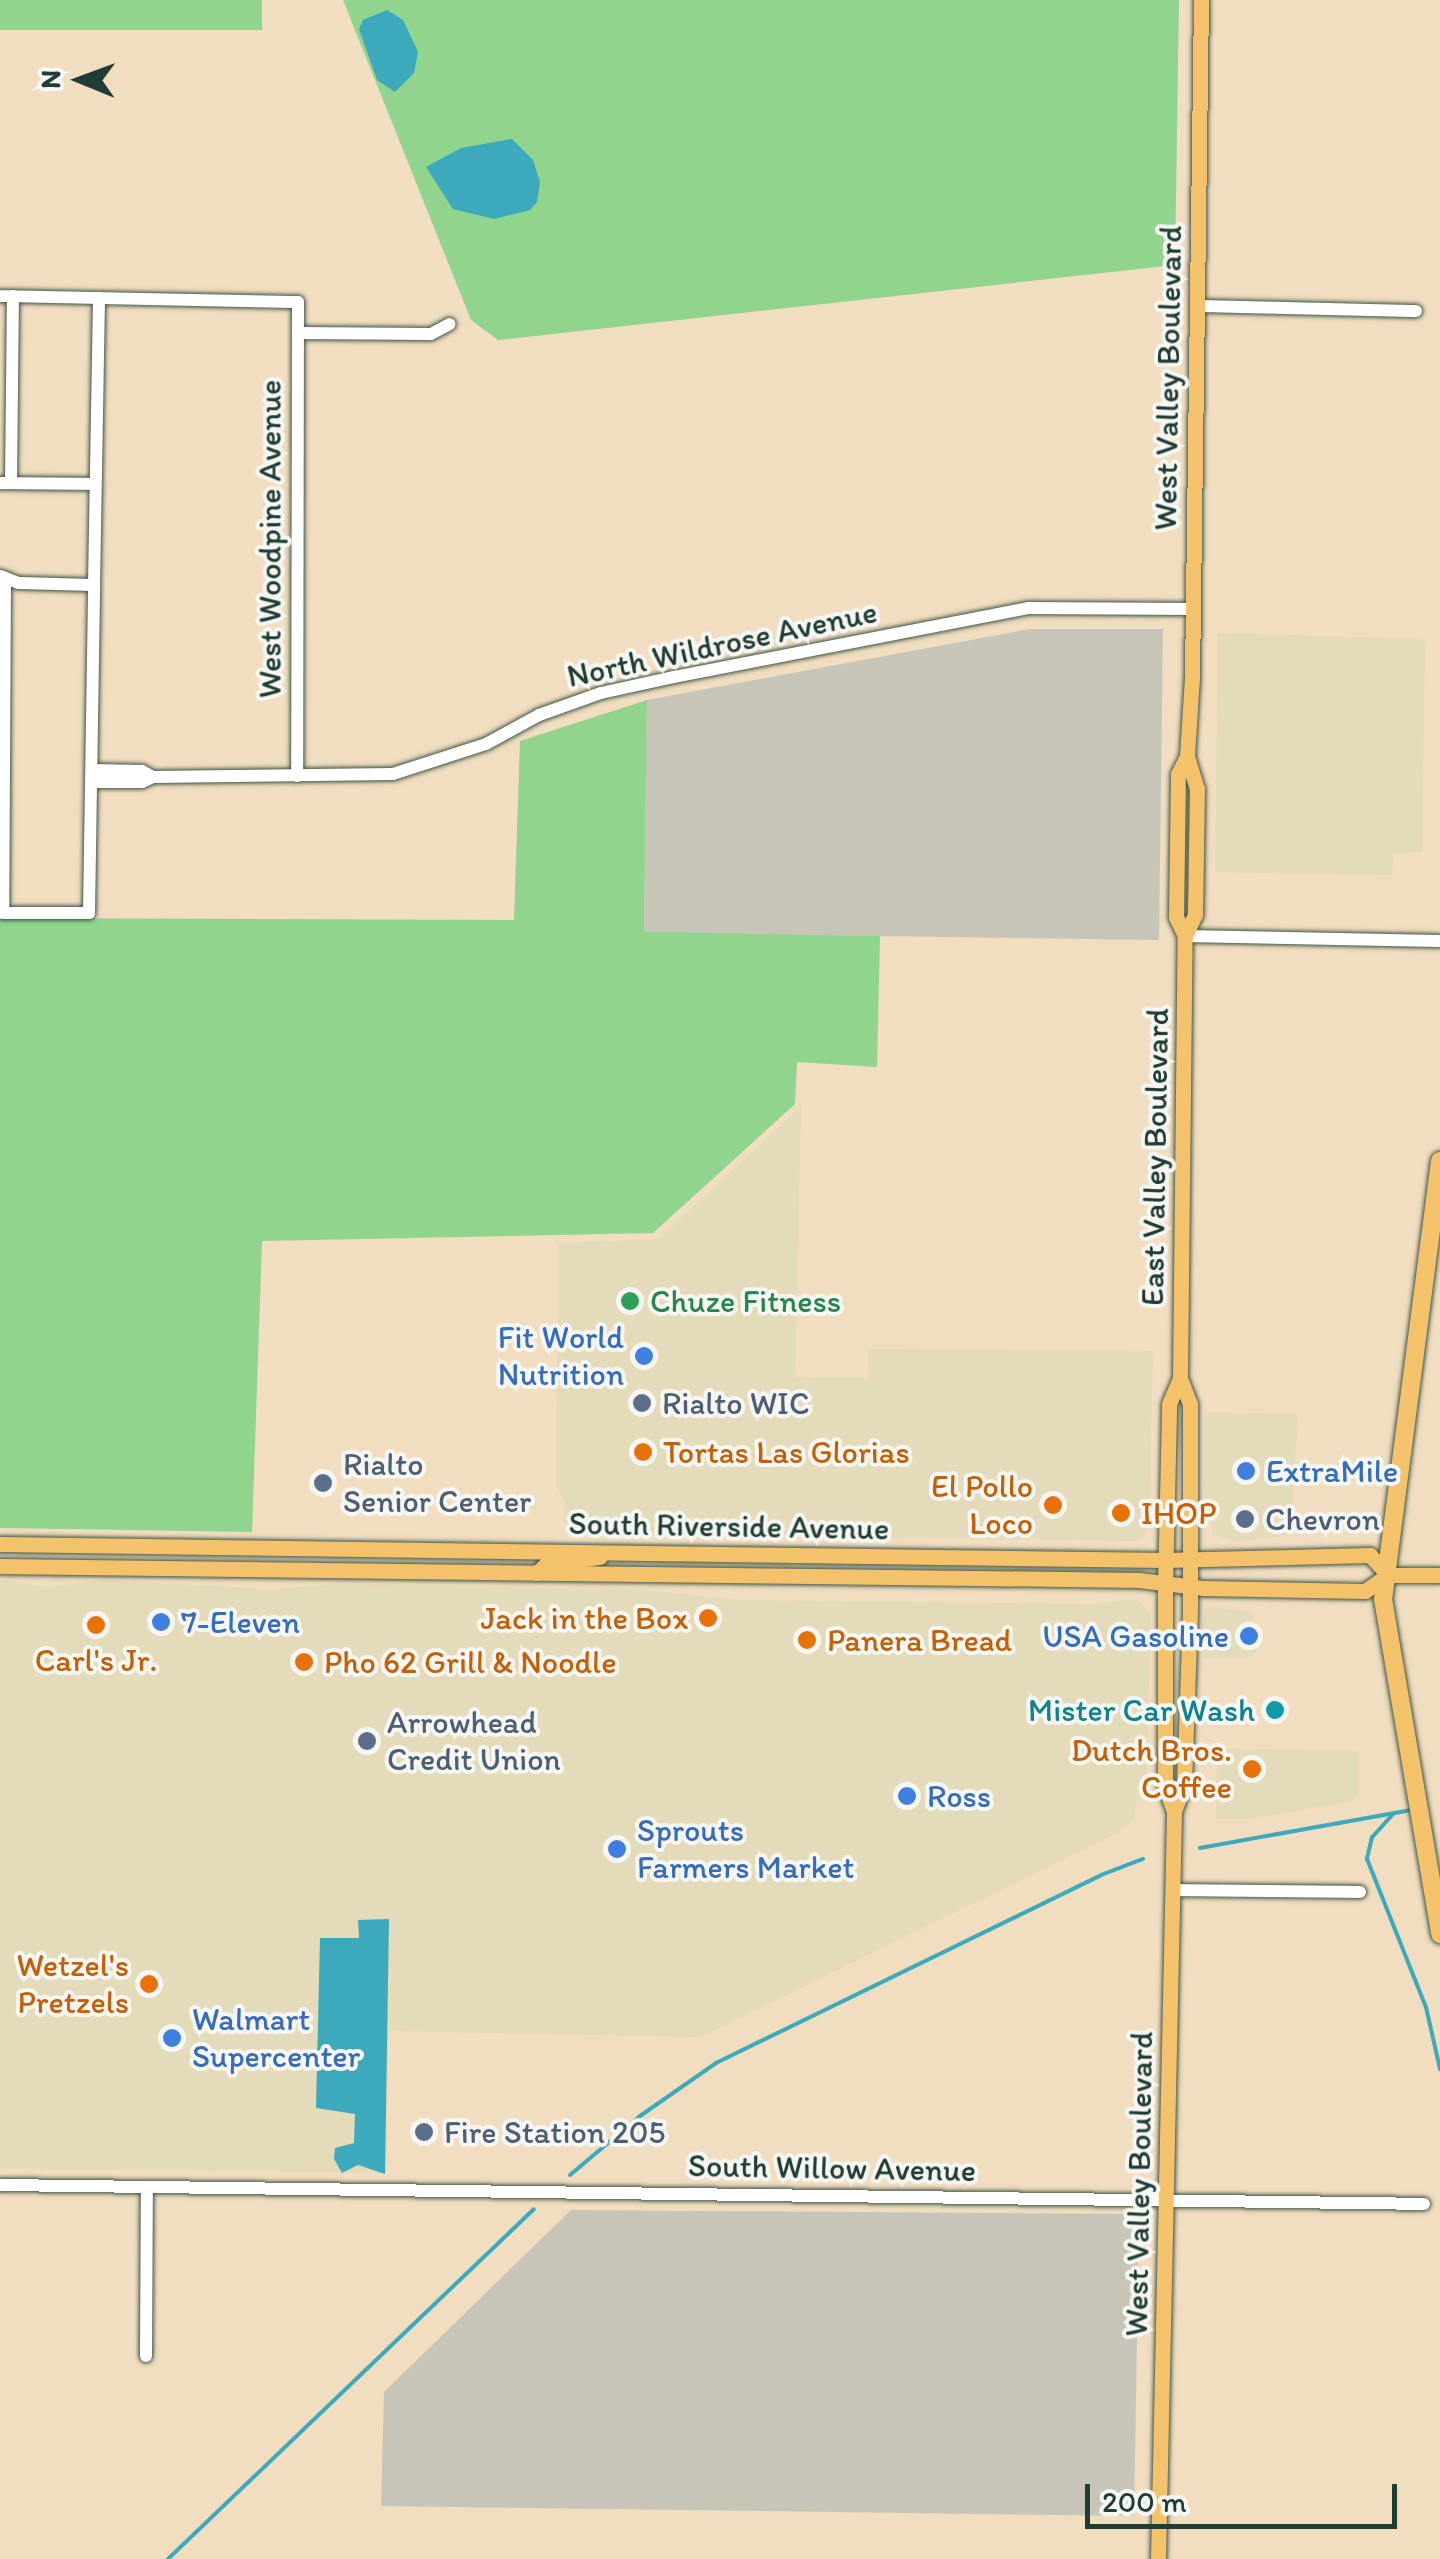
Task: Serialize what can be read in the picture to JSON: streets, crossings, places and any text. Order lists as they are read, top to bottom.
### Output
{
  "streets": {
    "main road": ["West Valley Boulevard", "East Valley Boulevard", "South Riverside Avenue"],
    "street": ["West Woodpine Avenue", "North Wildrose Avenue", "South Willow Avenue"]
  },
  "crossings": [
    ["West Valley Boulevard", "North Wildrose Avenue"],
    ["West Valley Boulevard", "East Valley Boulevard"],
    ["West Valley Boulevard", "South Riverside Avenue"],
    ["West Valley Boulevard", "South Willow Avenue"],
    ["West Woodpine Avenue", "North Wildrose Avenue"],
    ["East Valley Boulevard", "South Riverside Avenue"]
  ],
  "places": [
    "Chuze Fitness",
    "Fit World Nutrition",
    "Rialto WIC",
    "Tortas Las Glorias",
    "ExtraMile",
    "Rialto Senior Center",
    "El Pollo Loco",
    "IHOP",
    "Chevron",
    "Jack in the Box",
    "7-Eleven",
    "Carl's Jr.",
    "USA Gasoline",
    "Panera Bread",
    "Pho 62 Grill & Noodle",
    "Mister Car Wash",
    "Arrowhead Credit Union",
    "Dutch Bros. Coffee",
    "Ross",
    "Sprouts Farmers Market",
    "Wetzel's Pretzels",
    "Walmart Supercenter",
    "Fire Station 205"
  ],
  "scale_bar": "200 m",
  "north": "left"
}
